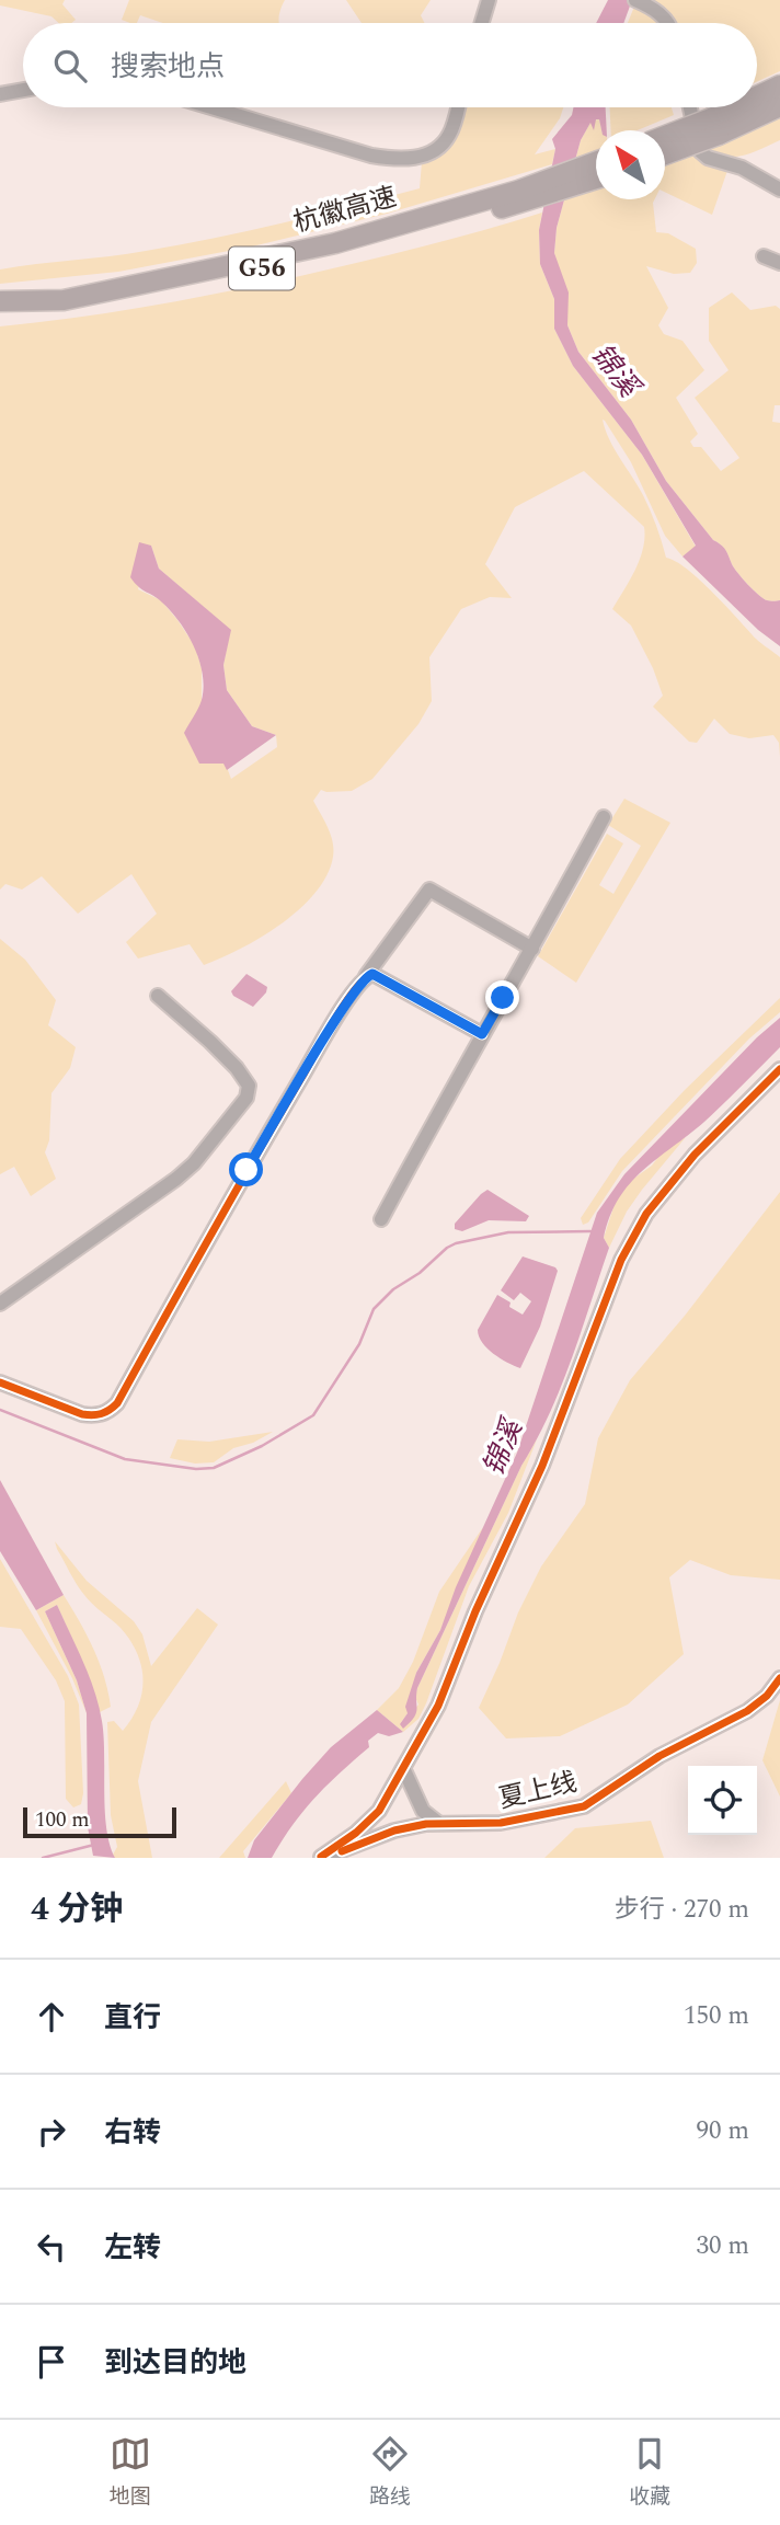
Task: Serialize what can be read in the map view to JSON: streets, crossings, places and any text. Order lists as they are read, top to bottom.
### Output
{
  "streets": {
    "highway": ["杭徽高速", "G56"],
    "street": ["夏上线"]
  },
  "water": ["锦溪"],
  "scale_bar": "100 m",
  "north": "top left",
  "page": {
    "search": "搜索地点",
    "scale": "100 m",
    "heading": ["4 分钟", "步行 · 270 m"],
    "list": [
      ["直行", "150 m"],
      ["右转", "90 m"],
      ["左转", "30 m"],
      "到达目的地"
    ],
    "nav": ["地图", "路线", "收藏"]
  }
}
